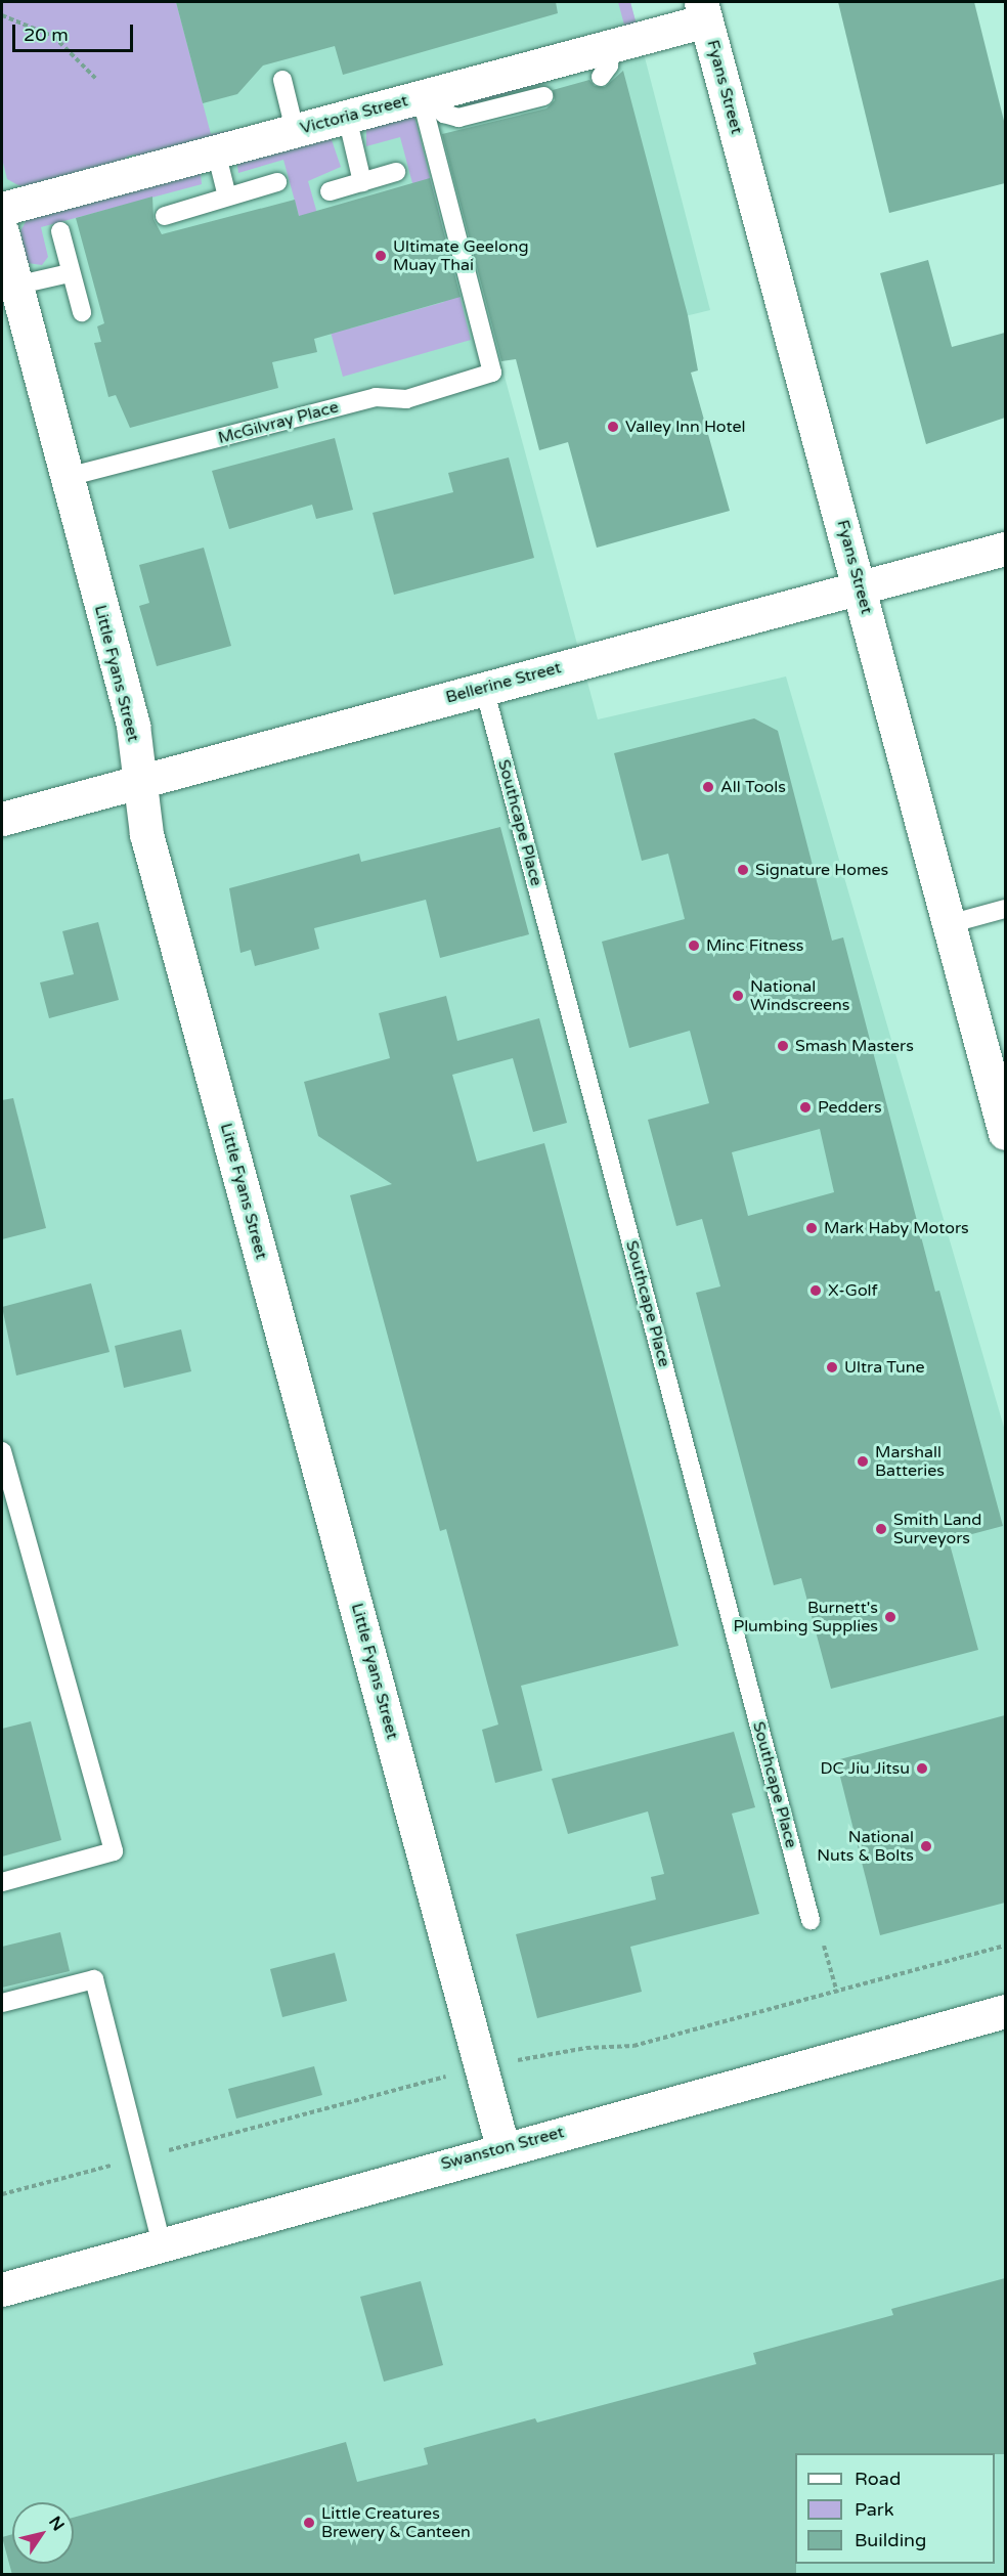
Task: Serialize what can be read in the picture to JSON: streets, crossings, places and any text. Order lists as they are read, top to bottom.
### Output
{
  "streets": {
    "street": [
      "Fyans Street",
      "Victoria Street",
      "Little Fyans Street",
      "Bellerine Street",
      "Swanston Street"
    ],
    "lane": ["McGilvray Place", "Southcape Place"]
  },
  "crossings": [
    ["Fyans Street", "Victoria Street"],
    ["Fyans Street", "Bellerine Street"],
    ["Victoria Street", "McGilvray Place"],
    ["McGilvray Place", "Little Fyans Street"],
    ["Little Fyans Street", "Bellerine Street"],
    ["Little Fyans Street", "Swanston Street"],
    ["Bellerine Street", "Southcape Place"]
  ],
  "places": [
    "Ultimate Geelong Muay Thai",
    "Valley Inn Hotel",
    "All Tools",
    "Signature Homes",
    "Minc Fitness",
    "National Windscreens",
    "Smash Masters",
    "Pedders",
    "Mark Haby Motors",
    "X-Golf",
    "Ultra Tune",
    "Marshall Batteries",
    "Smith Land Surveyors",
    "Burnett's Plumbing Supplies",
    "DC Jiu Jitsu",
    "National Nuts & Bolts",
    "Little Creatures Brewery & Canteen"
  ],
  "legend": ["Road", "Park", "Building"],
  "scale_bar": "20 m",
  "north": "top right"
}
